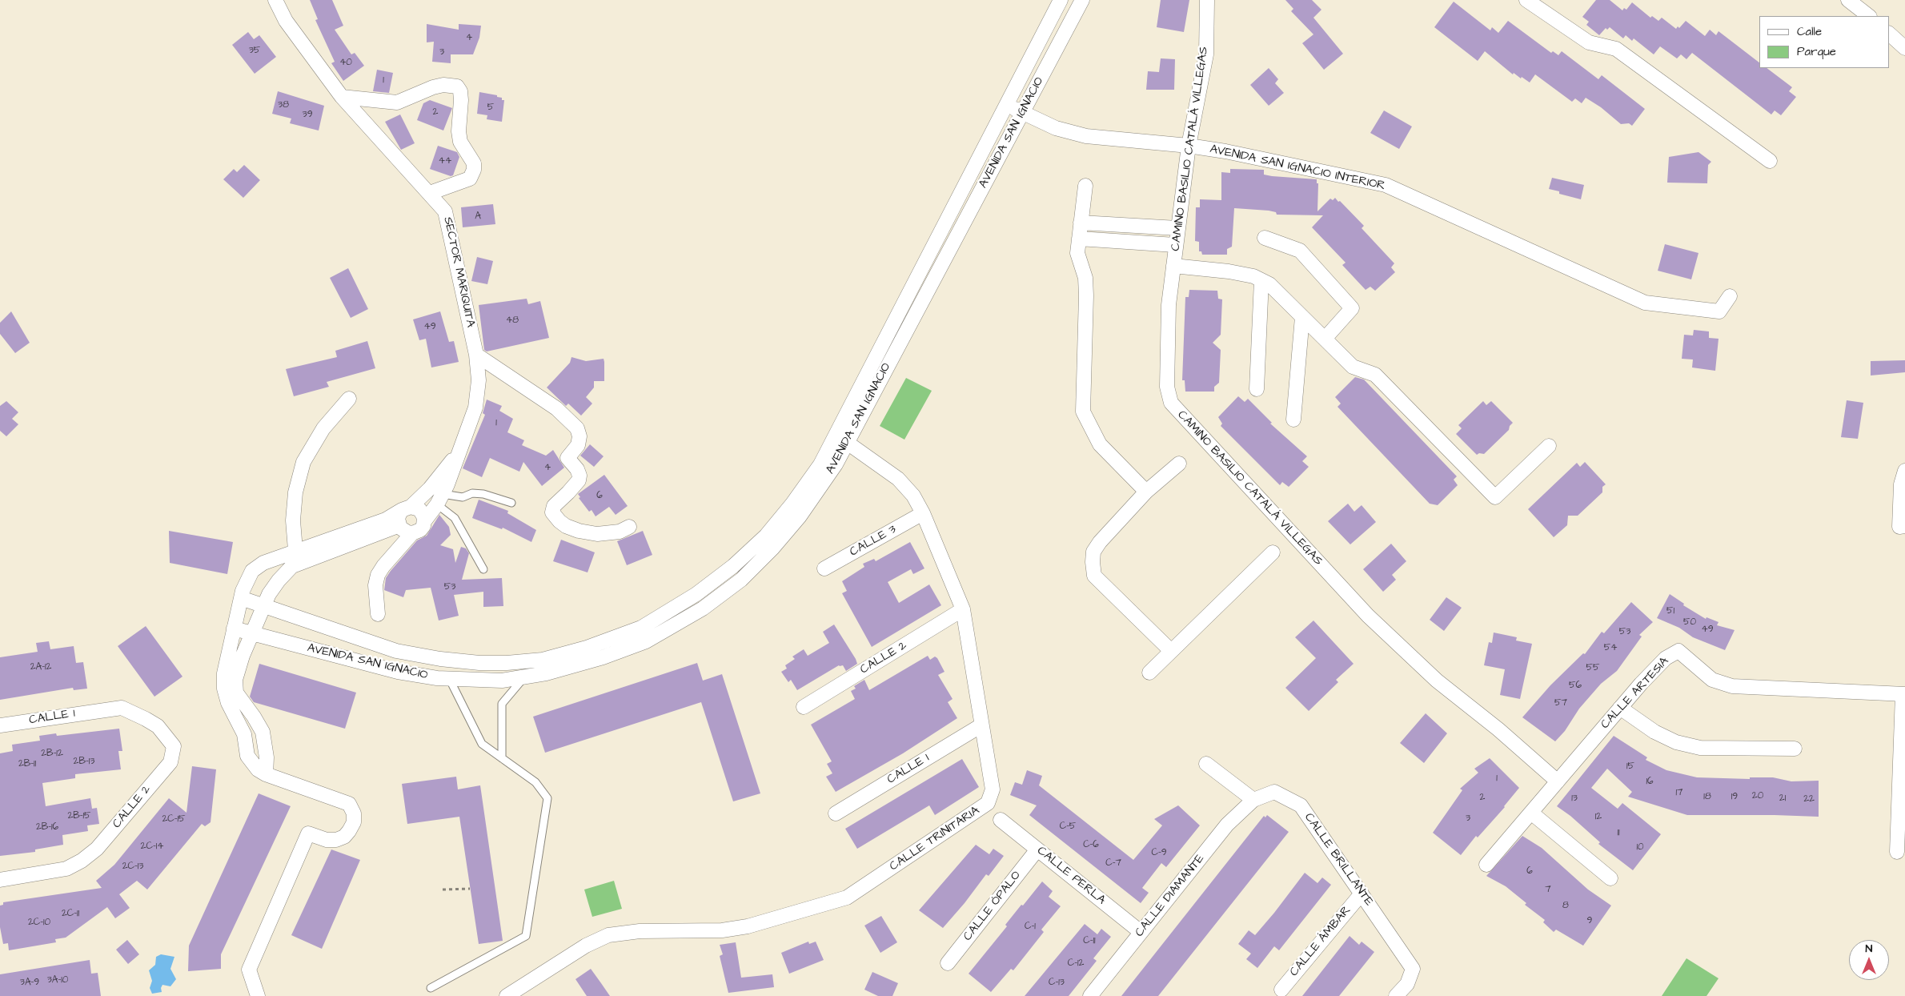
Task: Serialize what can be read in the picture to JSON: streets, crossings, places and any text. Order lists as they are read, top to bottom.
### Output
{
  "streets": {
    "street": [
      "AVENIDA SAN IGNACIO",
      "CAMINO BASILIO CATALÁ VILLEGAS",
      "AVENIDA SAN IGNACIO INTERIOR",
      "SECTOR MARIQUITA",
      "CALLE 3",
      "CALLE 2",
      "CALLE ARTESIA",
      "CALLE 1",
      "CALLE TRINITARIA",
      "CALLE BRILLANTE",
      "CALLE PERLA",
      "CALLE DIAMANTE",
      "CALLE ÓPALO",
      "CALLE ÁMBAR"
    ]
  },
  "crossings": [
    ["AVENIDA SAN IGNACIO", "AVENIDA SAN IGNACIO INTERIOR"],
    ["AVENIDA SAN IGNACIO", "CALLE TRINITARIA"],
    ["CAMINO BASILIO CATALÁ VILLEGAS", "AVENIDA SAN IGNACIO INTERIOR"],
    ["CAMINO BASILIO CATALÁ VILLEGAS", "CALLE ARTESIA"],
    ["CALLE 3", "CALLE TRINITARIA"],
    ["CALLE 2", "CALLE 1"],
    ["CALLE 2", "CALLE TRINITARIA"],
    ["CALLE 1", "CALLE TRINITARIA"],
    ["CALLE BRILLANTE", "CALLE DIAMANTE"],
    ["CALLE BRILLANTE", "CALLE ÁMBAR"],
    ["CALLE PERLA", "CALLE DIAMANTE"],
    ["CALLE PERLA", "CALLE ÓPALO"]
  ],
  "house_numbers": [
    "4",
    "35",
    "3",
    "40",
    "1",
    "38",
    "5",
    "2",
    "39",
    "44",
    "A",
    "48",
    "49",
    "1",
    "4",
    "6",
    "53",
    "51",
    "50",
    "49",
    "53",
    "54",
    "2A-12",
    "55",
    "56",
    "57",
    "2B-12",
    "2B-13",
    "2B-11",
    "15",
    "1",
    "16",
    "17",
    "20",
    "18",
    "19",
    "2",
    "13",
    "21",
    "22",
    "2B-15",
    "12",
    "3",
    "2C-15",
    "C-5",
    "2B-16",
    "11",
    "C-6",
    "2C-14",
    "10",
    "C-9",
    "C-7",
    "2C-13",
    "6",
    "7",
    "8",
    "2C-11",
    "9",
    "2C-10",
    "C-1",
    "C-11",
    "C-12",
    "3A-10",
    "3A-9",
    "C-13"
  ],
  "legend": ["Calle", "Parque"],
  "north": "top"
}
